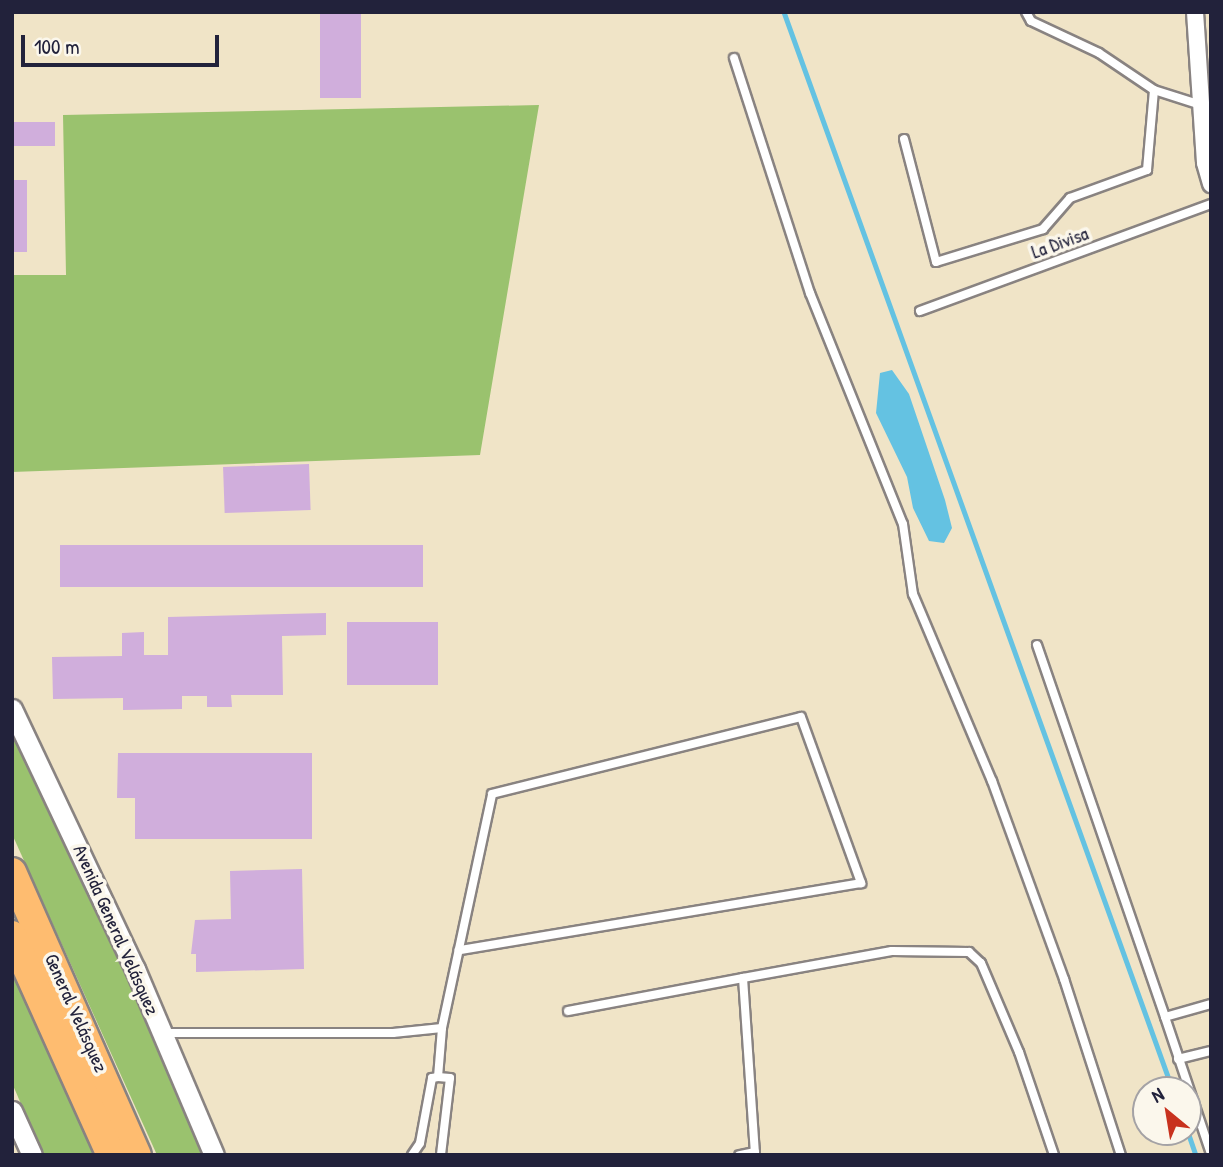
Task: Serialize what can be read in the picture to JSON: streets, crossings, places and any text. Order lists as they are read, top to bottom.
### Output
{
  "streets": {
    "highway": ["General Velásquez"],
    "street": ["Avenida General Velásquez"],
    "lane": ["La Divisa"]
  },
  "scale_bar": "100 m",
  "north": "top left"
}
